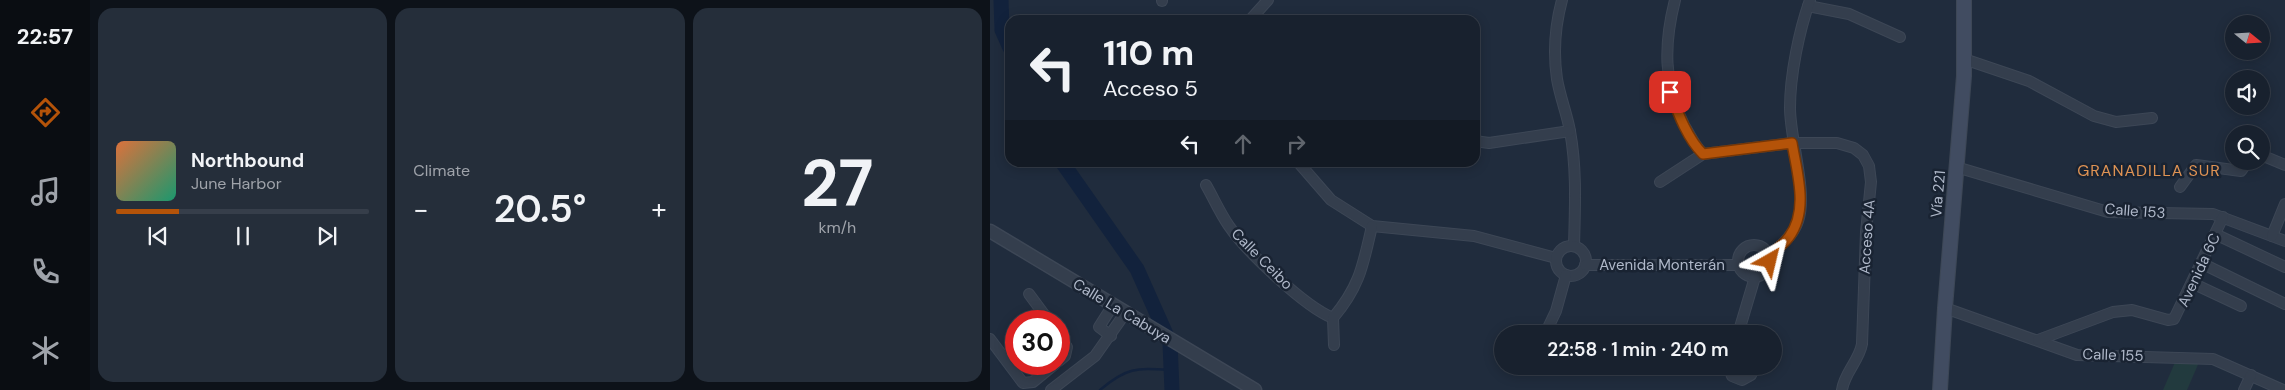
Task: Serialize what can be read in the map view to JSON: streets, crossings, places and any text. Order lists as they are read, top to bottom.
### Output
{
  "streets": {
    "main road": ["Vía 221"],
    "street": [
      "Calle 153",
      "Acceso 4A",
      "Calle Ceibo",
      "Avenida Monterán",
      "Avenida 6C",
      "Calle La Cabuya",
      "Calle 155"
    ]
  },
  "crossings": [
    ["Vía 221", "Calle 153"],
    ["Vía 221", "Calle 155"],
    ["Calle 153", "Avenida 6C"],
    ["Avenida 6C", "Calle 155"]
  ],
  "districts": ["GRANADILLA SUR"],
  "north": "right",
  "page": {
    "tabs": "22:57",
    "tile": [
      "Climate",
      ["27", "km/h"]
    ],
    "turn": ["110 m", "Acceso 5"],
    "song": ["Northbound", "June Harbor"],
    "heat": ["−", "20.5°", "+"],
    "limit": "30",
    "trip": "22:58 · 1 min · 240 m"
  }
}
